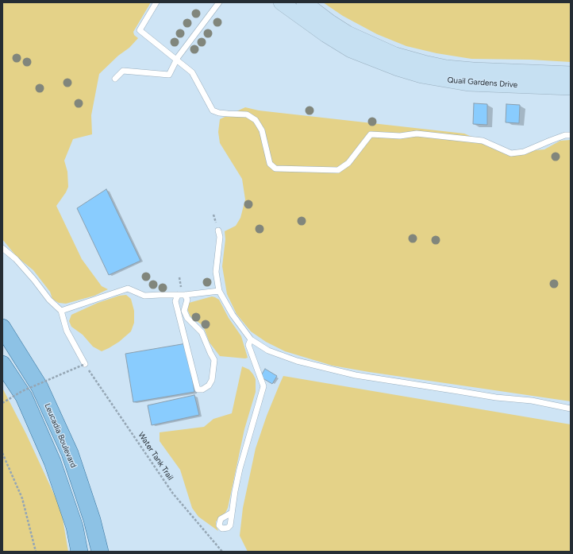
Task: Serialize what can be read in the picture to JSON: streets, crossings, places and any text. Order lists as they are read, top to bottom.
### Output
{
  "streets": {
    "main road": ["Quail Gardens Drive", "Leucadia Boulevard"],
    "path": ["Water Tank Trail"]
  }
}
